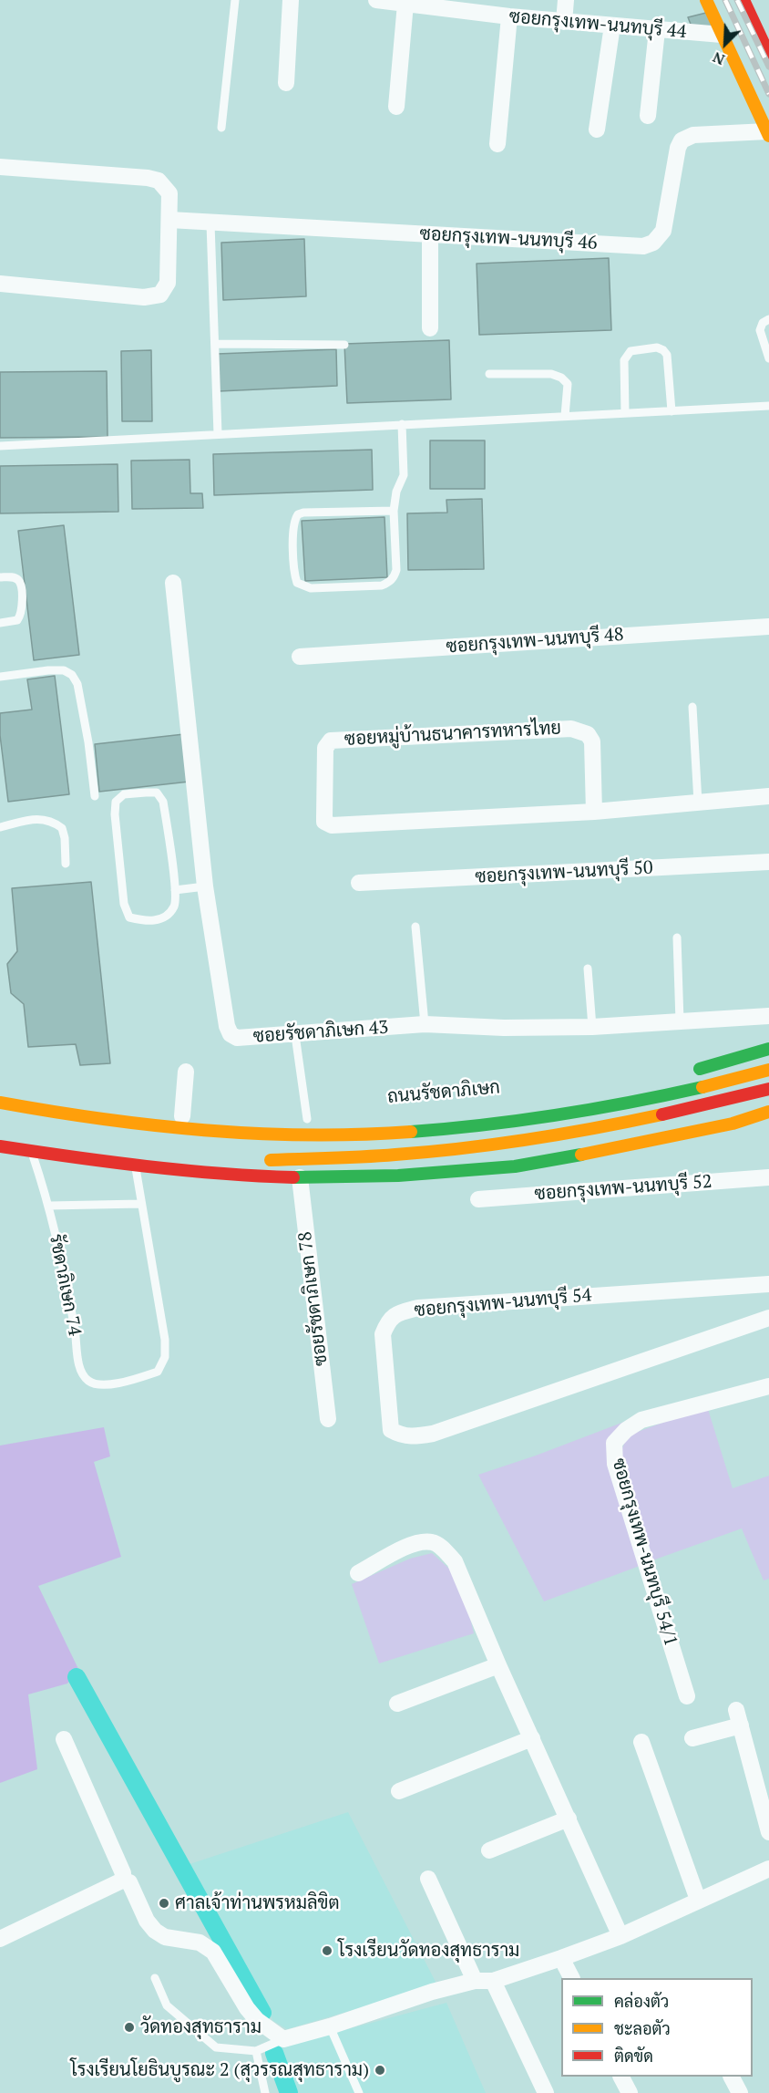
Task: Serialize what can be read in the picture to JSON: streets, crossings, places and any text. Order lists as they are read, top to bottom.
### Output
{
  "streets": {
    "main road": ["ถนนรัชดาภิเษก"],
    "street": [
      "ซอยกรุงเทพ-นนทบุรี 44",
      "ซอยกรุงเทพ-นนทบุรี 46",
      "ซอยกรุงเทพ-นนทบุรี 48",
      "ซอยหมู่บ้านธนาคารทหารไทย",
      "ซอยกรุงเทพ-นนทบุรี 50",
      "ซอยรัชดาภิเษก 43",
      "ซอยกรุงเทพ-นนทบุรี 52",
      "ซอยรัชดาภิเษก 78",
      "ซอยกรุงเทพ-นนทบุรี 54",
      "ซอยกรุงเทพ-นนทบุรี 54/1"
    ],
    "lane": ["รัชดาภิเษก 74"]
  },
  "places": [
    "ศาลเจ้าท่านพรหมลิขิต",
    "โรงเรียนวัดทองสุทธาราม",
    "วัดทองสุทธาราม",
    "โรงเรียนโยธินบูรณะ 2 (สุวรรณสุทธาราม)"
  ],
  "legend": ["คล่องตัว", "ชะลอตัว", "ติดขัด"],
  "north": "bottom left"
}
